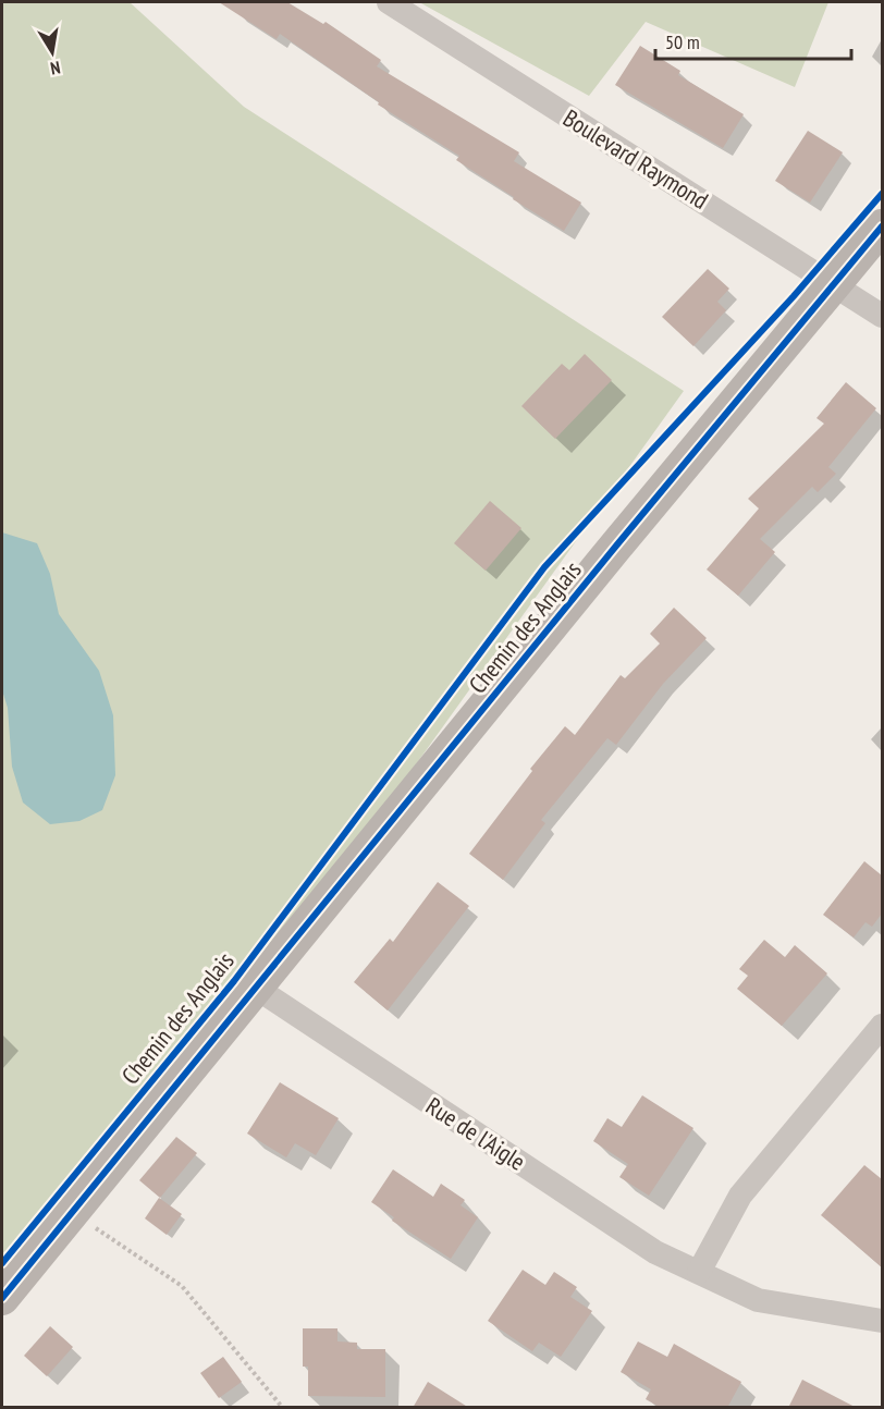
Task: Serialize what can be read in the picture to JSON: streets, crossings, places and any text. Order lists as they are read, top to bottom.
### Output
{
  "streets": {
    "street": ["Boulevard Raymond", "Chemin des Anglais", "Rue de l'Aigle"]
  },
  "crossings": [
    ["Boulevard Raymond", "Chemin des Anglais"],
    ["Chemin des Anglais", "Rue de l'Aigle"]
  ],
  "scale_bar": "50 m",
  "north": "bottom"
}
